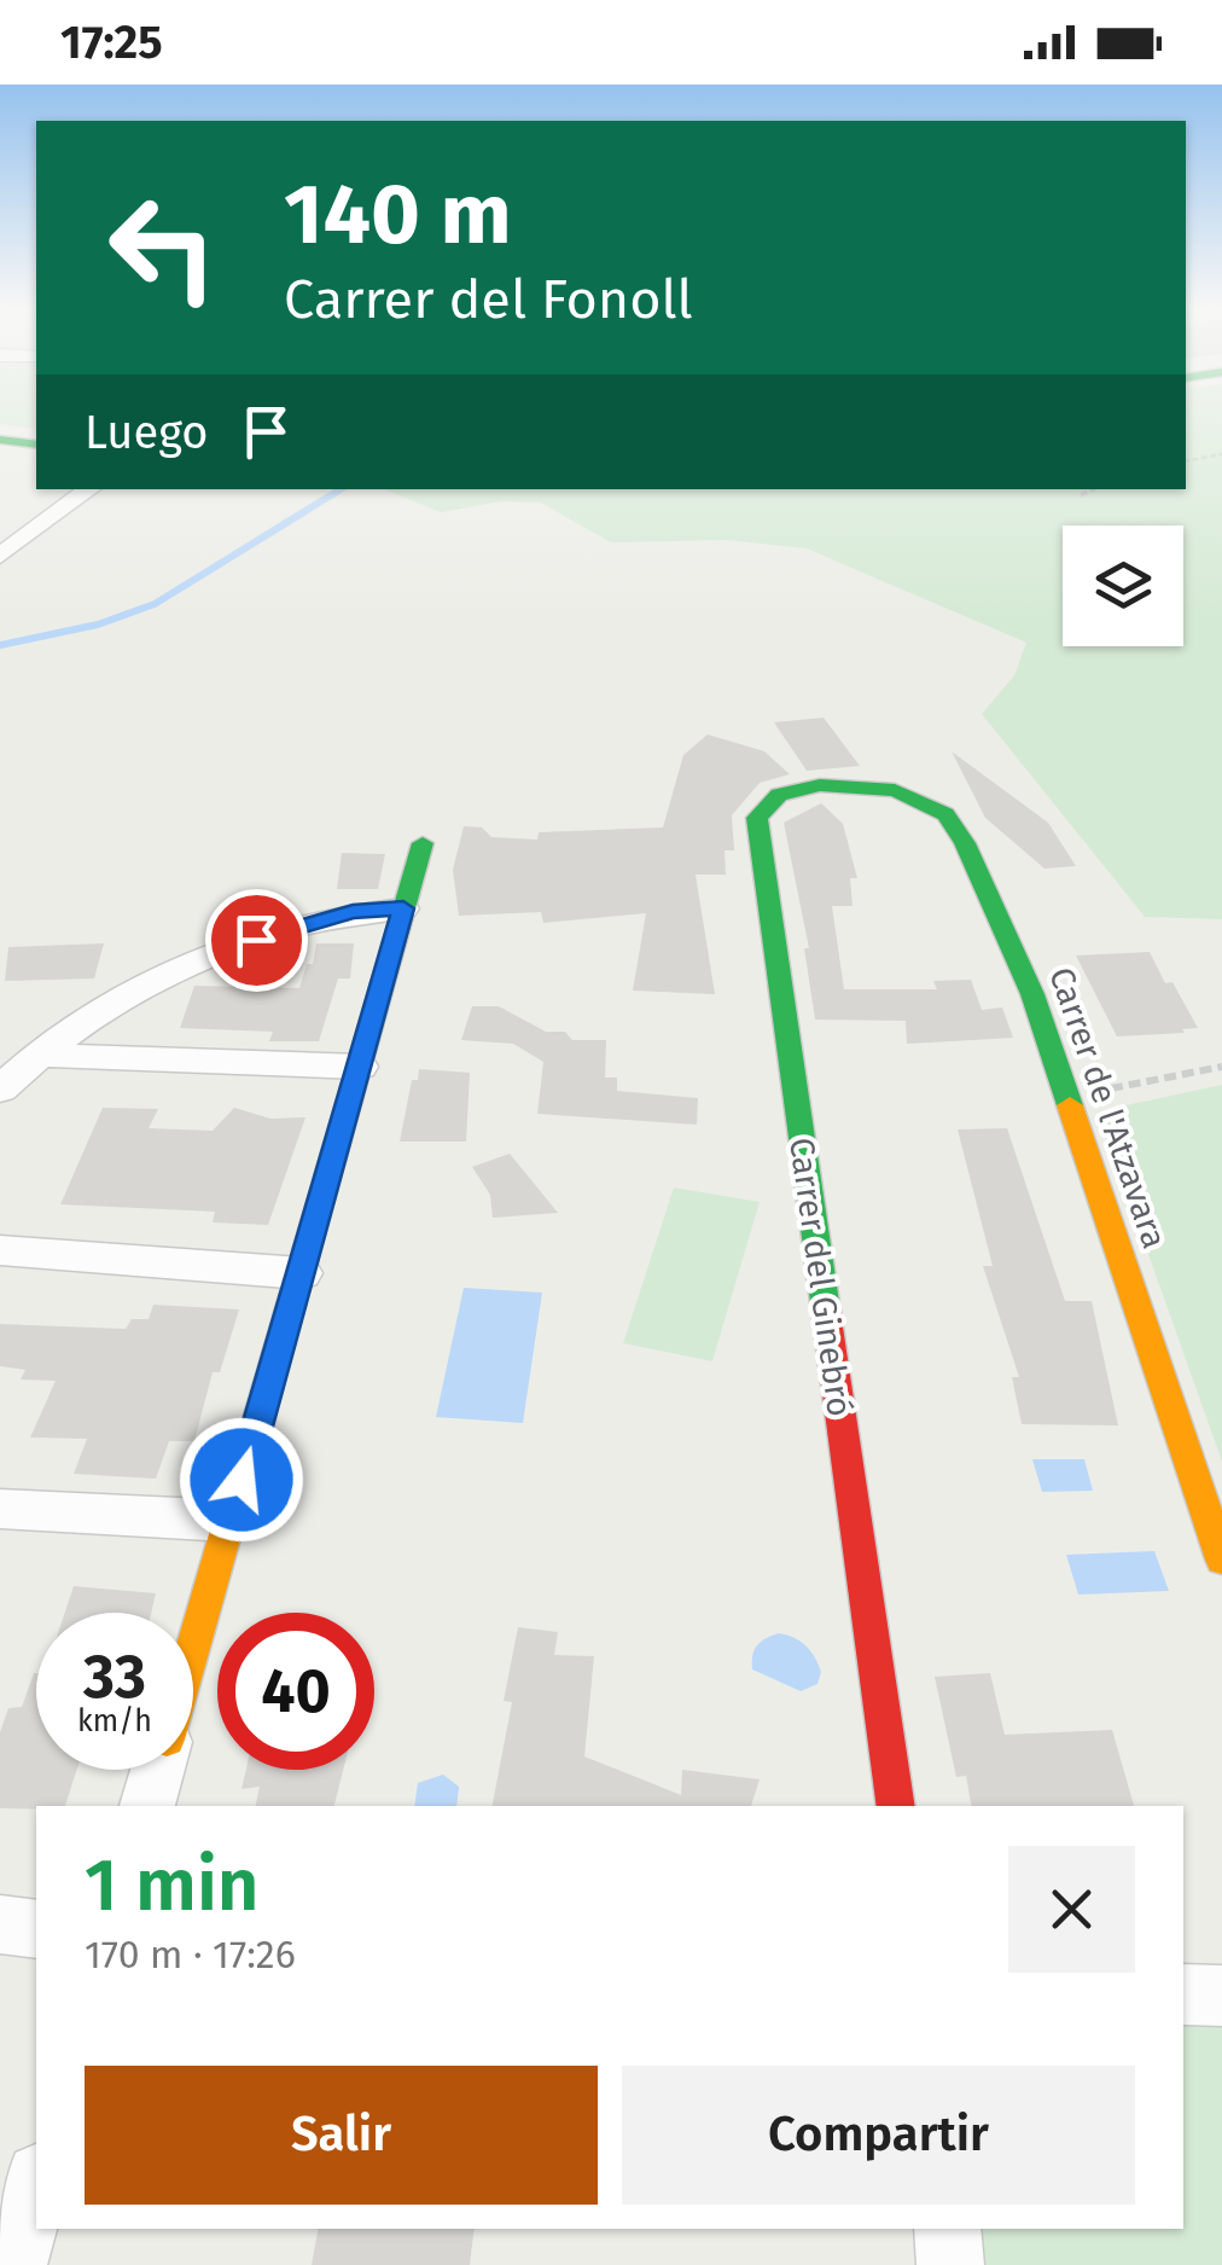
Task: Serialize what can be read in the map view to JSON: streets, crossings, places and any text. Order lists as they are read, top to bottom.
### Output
{
  "streets": {
    "street": ["Carrer de l'Atzavara", "Carrer del Ginebró"]
  },
  "crossings": [
    ["Carrer de l'Atzavara", "Carrer del Ginebró"]
  ],
  "page": {
    "status": "17:25",
    "turn": ["140 m", "Carrer del Fonoll"],
    "then": "Luego",
    "speed": "33 km/h",
    "limit": "40",
    "heading": ["1 min", "170 m · 17:26"],
    "buttons": ["Salir", "Compartir"]
  }
}
